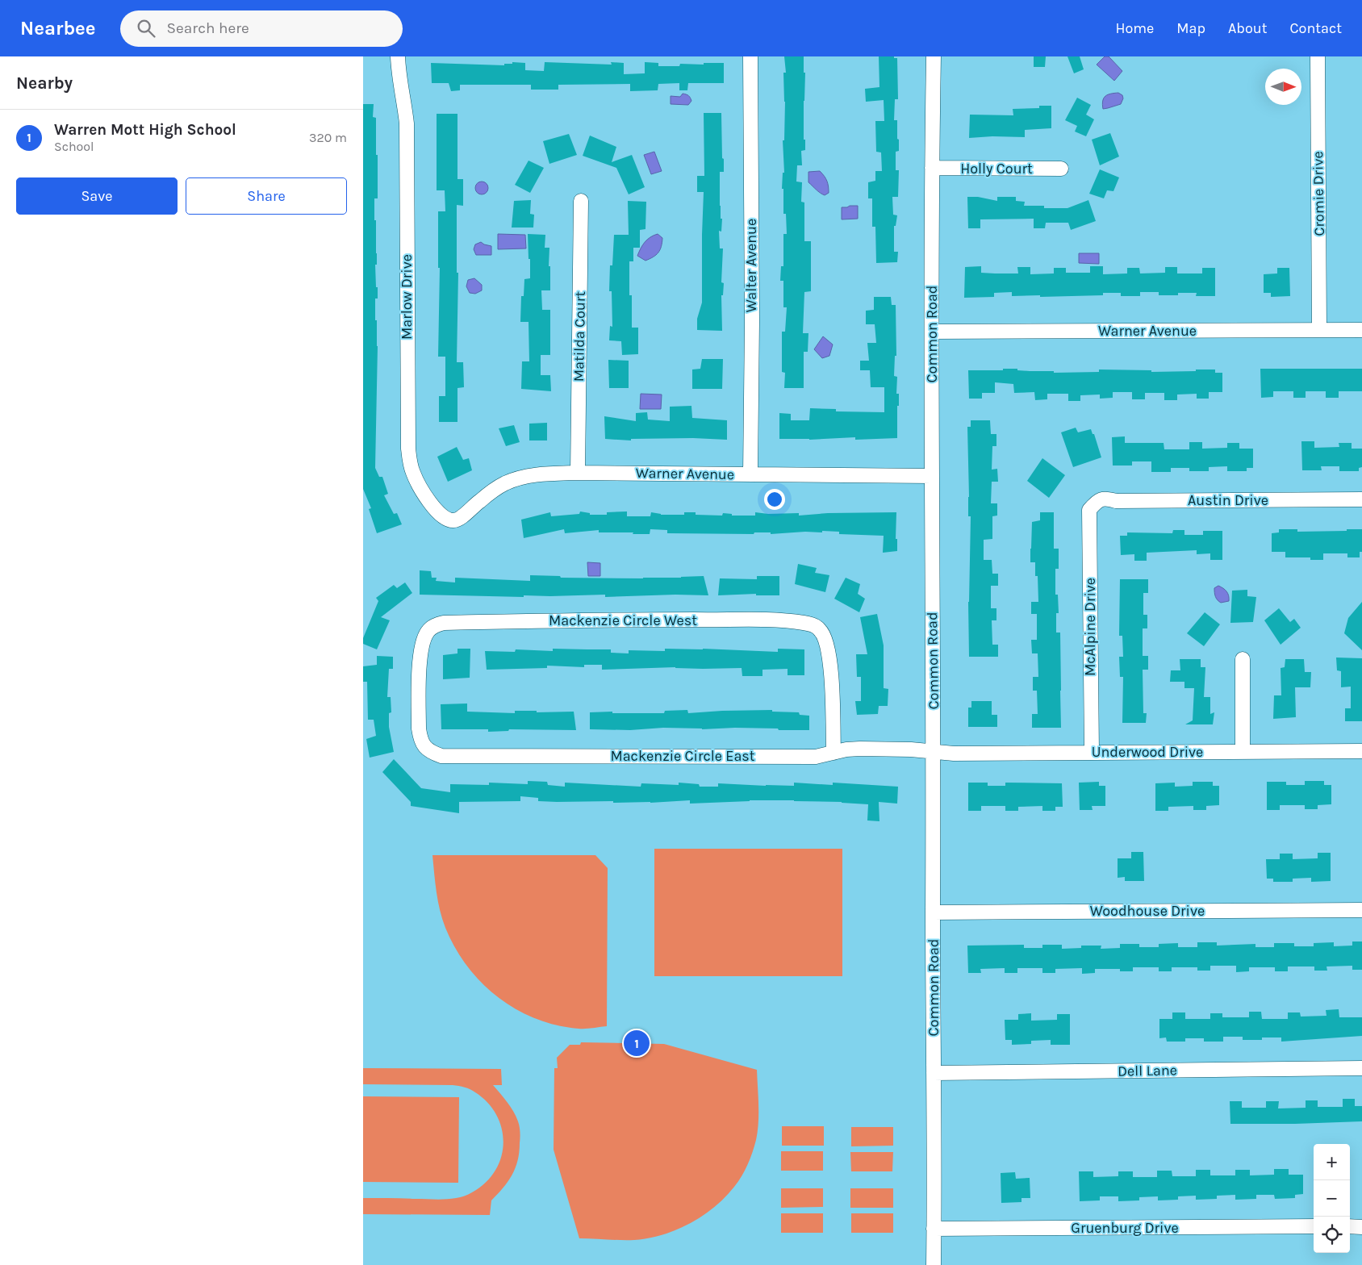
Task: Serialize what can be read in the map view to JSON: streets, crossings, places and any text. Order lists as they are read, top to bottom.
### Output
{
  "streets": {
    "street": [
      "Holly Court",
      "Cromie Drive",
      "Walter Avenue",
      "Marlow Drive",
      "Warner Avenue",
      "Common Road",
      "Matilda Court",
      "Austin Drive",
      "Mackenzie Circle West",
      "McAlpine Drive",
      "Underwood Drive",
      "Mackenzie Circle East",
      "Woodhouse Drive",
      "Dell Lane",
      "Gruenburg Drive"
    ]
  },
  "crossings": [
    ["Holly Court", "Common Road"],
    ["Cromie Drive", "Warner Avenue"],
    ["Walter Avenue", "Warner Avenue"],
    ["Marlow Drive", "Warner Avenue"],
    ["Warner Avenue", "Common Road"],
    ["Warner Avenue", "Matilda Court"],
    ["Common Road", "Underwood Drive"],
    ["Common Road", "Mackenzie Circle East"],
    ["Common Road", "Woodhouse Drive"],
    ["Common Road", "Dell Lane"],
    ["Common Road", "Gruenburg Drive"],
    ["Austin Drive", "McAlpine Drive"],
    ["Mackenzie Circle West", "Mackenzie Circle East"],
    ["McAlpine Drive", "Underwood Drive"],
    ["Underwood Drive", "Mackenzie Circle East"]
  ],
  "north": "right",
  "page": {
    "header": "Nearbee",
    "search": "Search here",
    "nav": [
      "Home",
      "Map",
      "About",
      "Contact"
    ],
    "heading": "Nearby",
    "list": [
      {
        "mark": "1",
        "name": "Warren Mott High School",
        "note": "School",
        "value": "320 m"
      }
    ],
    "buttons": ["Save", "Share"],
    "pins": "1",
    "map_buttons": ["+", "−"]
  }
}
